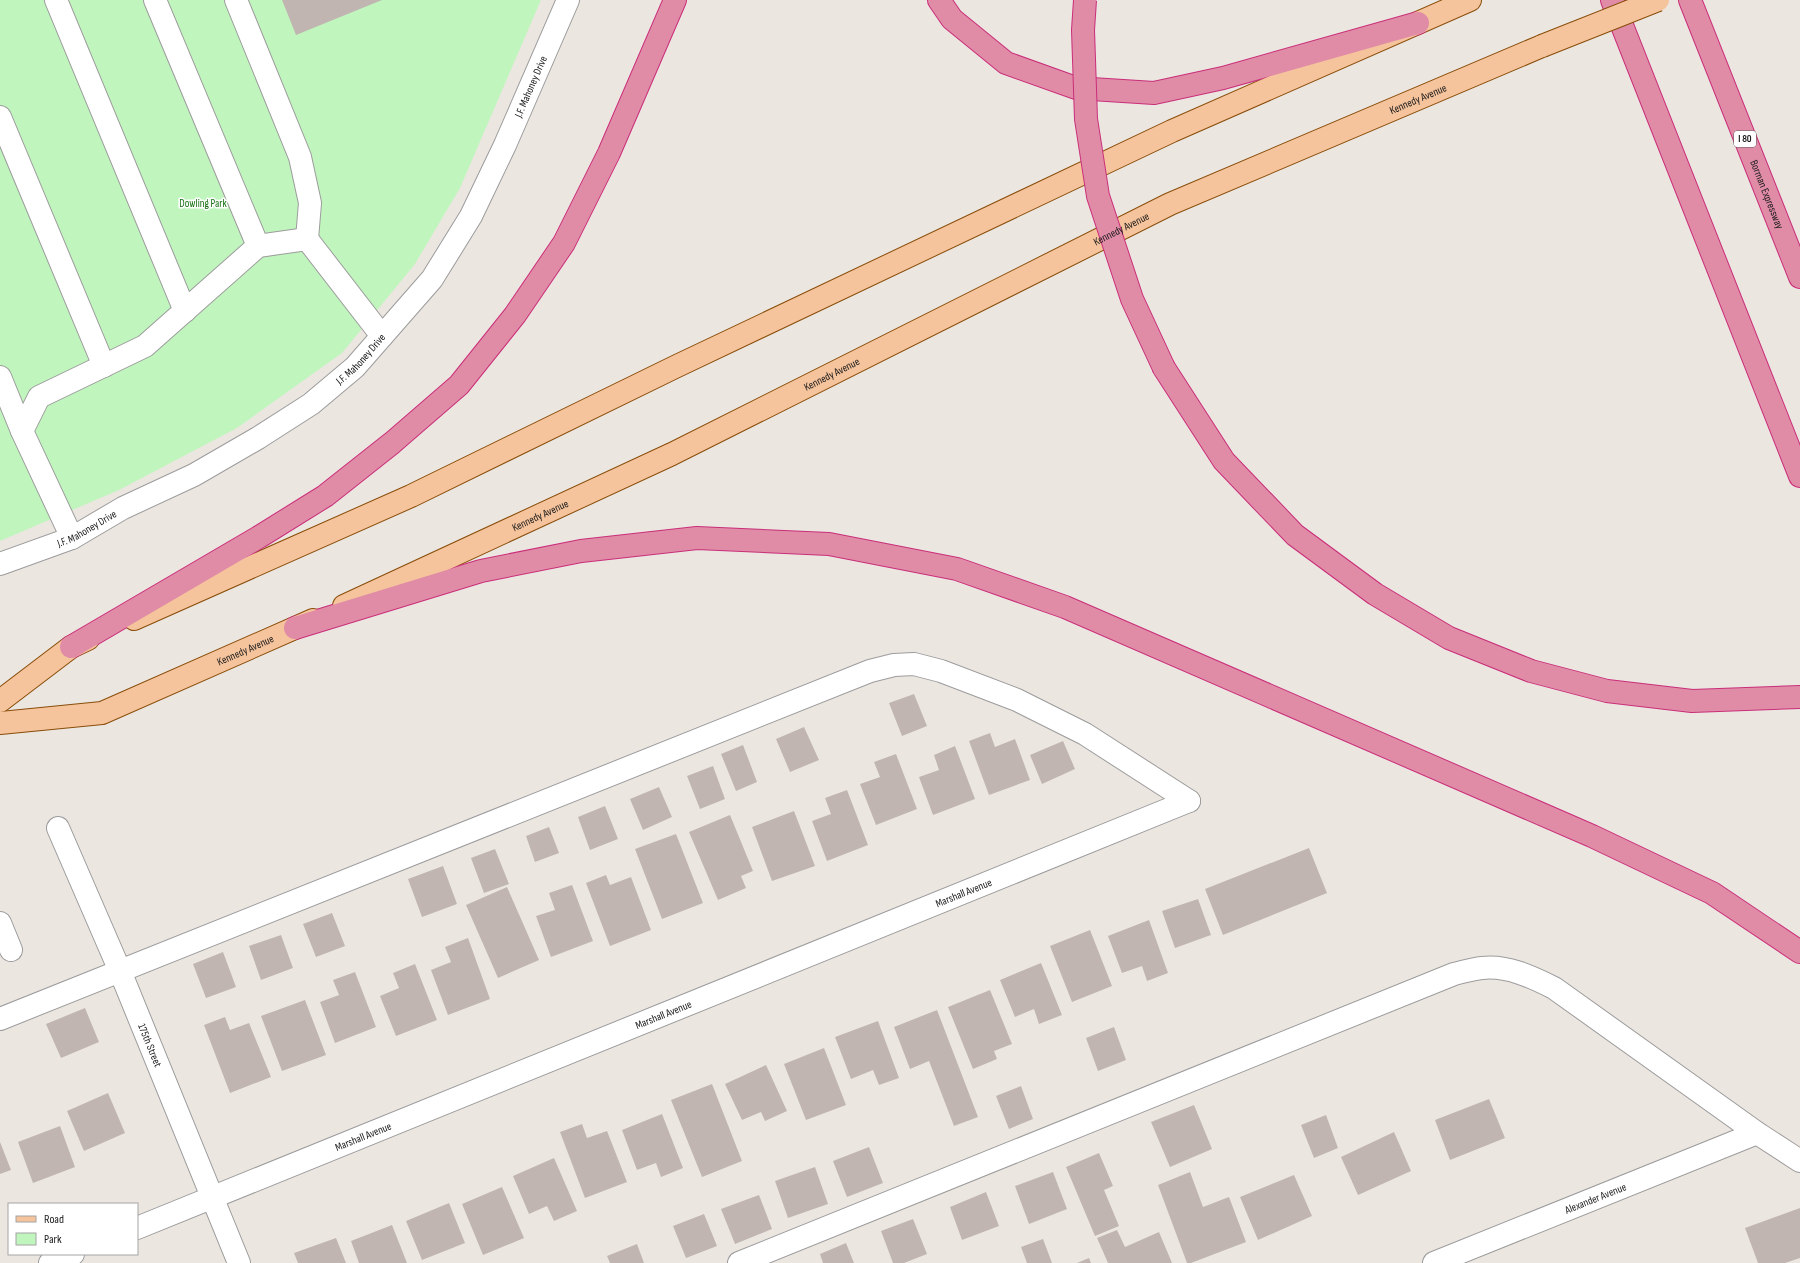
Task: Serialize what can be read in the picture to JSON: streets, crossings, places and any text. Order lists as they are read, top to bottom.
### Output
{
  "streets": {
    "highway": ["I 80", "Borman Expressway"],
    "main road": ["Kennedy Avenue"],
    "street": [
      "J.F. Mahoney Drive",
      "Marshall Avenue",
      "175th Street",
      "Alexander Avenue"
    ]
  },
  "crossings": [
    ["Marshall Avenue", "175th Street"]
  ],
  "parks": ["Dowling Park"],
  "legend": ["Road", "Park"]
}
